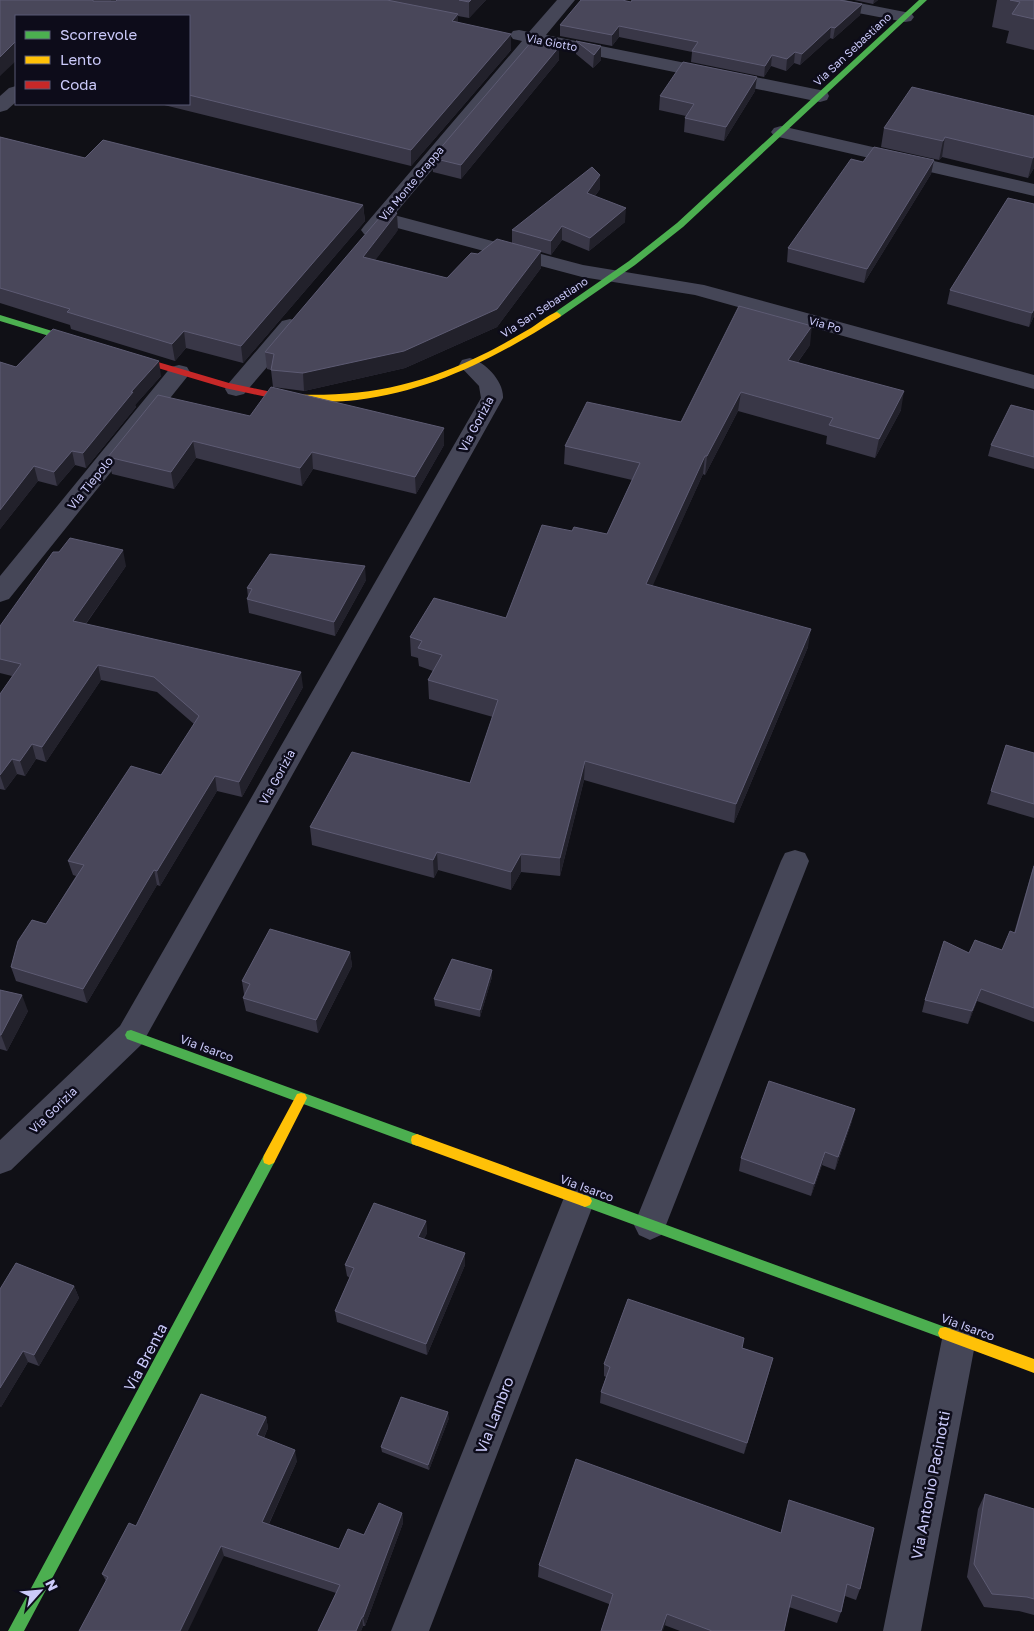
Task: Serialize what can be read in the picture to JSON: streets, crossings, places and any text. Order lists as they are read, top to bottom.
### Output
{
  "streets": {
    "street": [
      "Via Giotto",
      "Via San Sebastiano",
      "Via Monte Grappa",
      "Via Po",
      "Via Gorizia",
      "Via Tiepolo",
      "Via Isarco",
      "Via Brenta",
      "Via Lambro",
      "Via Antonio Pacinotti"
    ]
  },
  "crossings": [
    ["Via Giotto", "Via San Sebastiano"],
    ["Via Giotto", "Via Monte Grappa"],
    ["Via San Sebastiano", "Via Po"],
    ["Via San Sebastiano", "Via Gorizia"],
    ["Via San Sebastiano", "Via Tiepolo"],
    ["Via Monte Grappa", "Via Po"],
    ["Via Gorizia", "Via Isarco"],
    ["Via Isarco", "Via Brenta"],
    ["Via Isarco", "Via Lambro"],
    ["Via Isarco", "Via Antonio Pacinotti"]
  ],
  "legend": ["Scorrevole", "Lento", "Coda"],
  "north": "top right"
}
